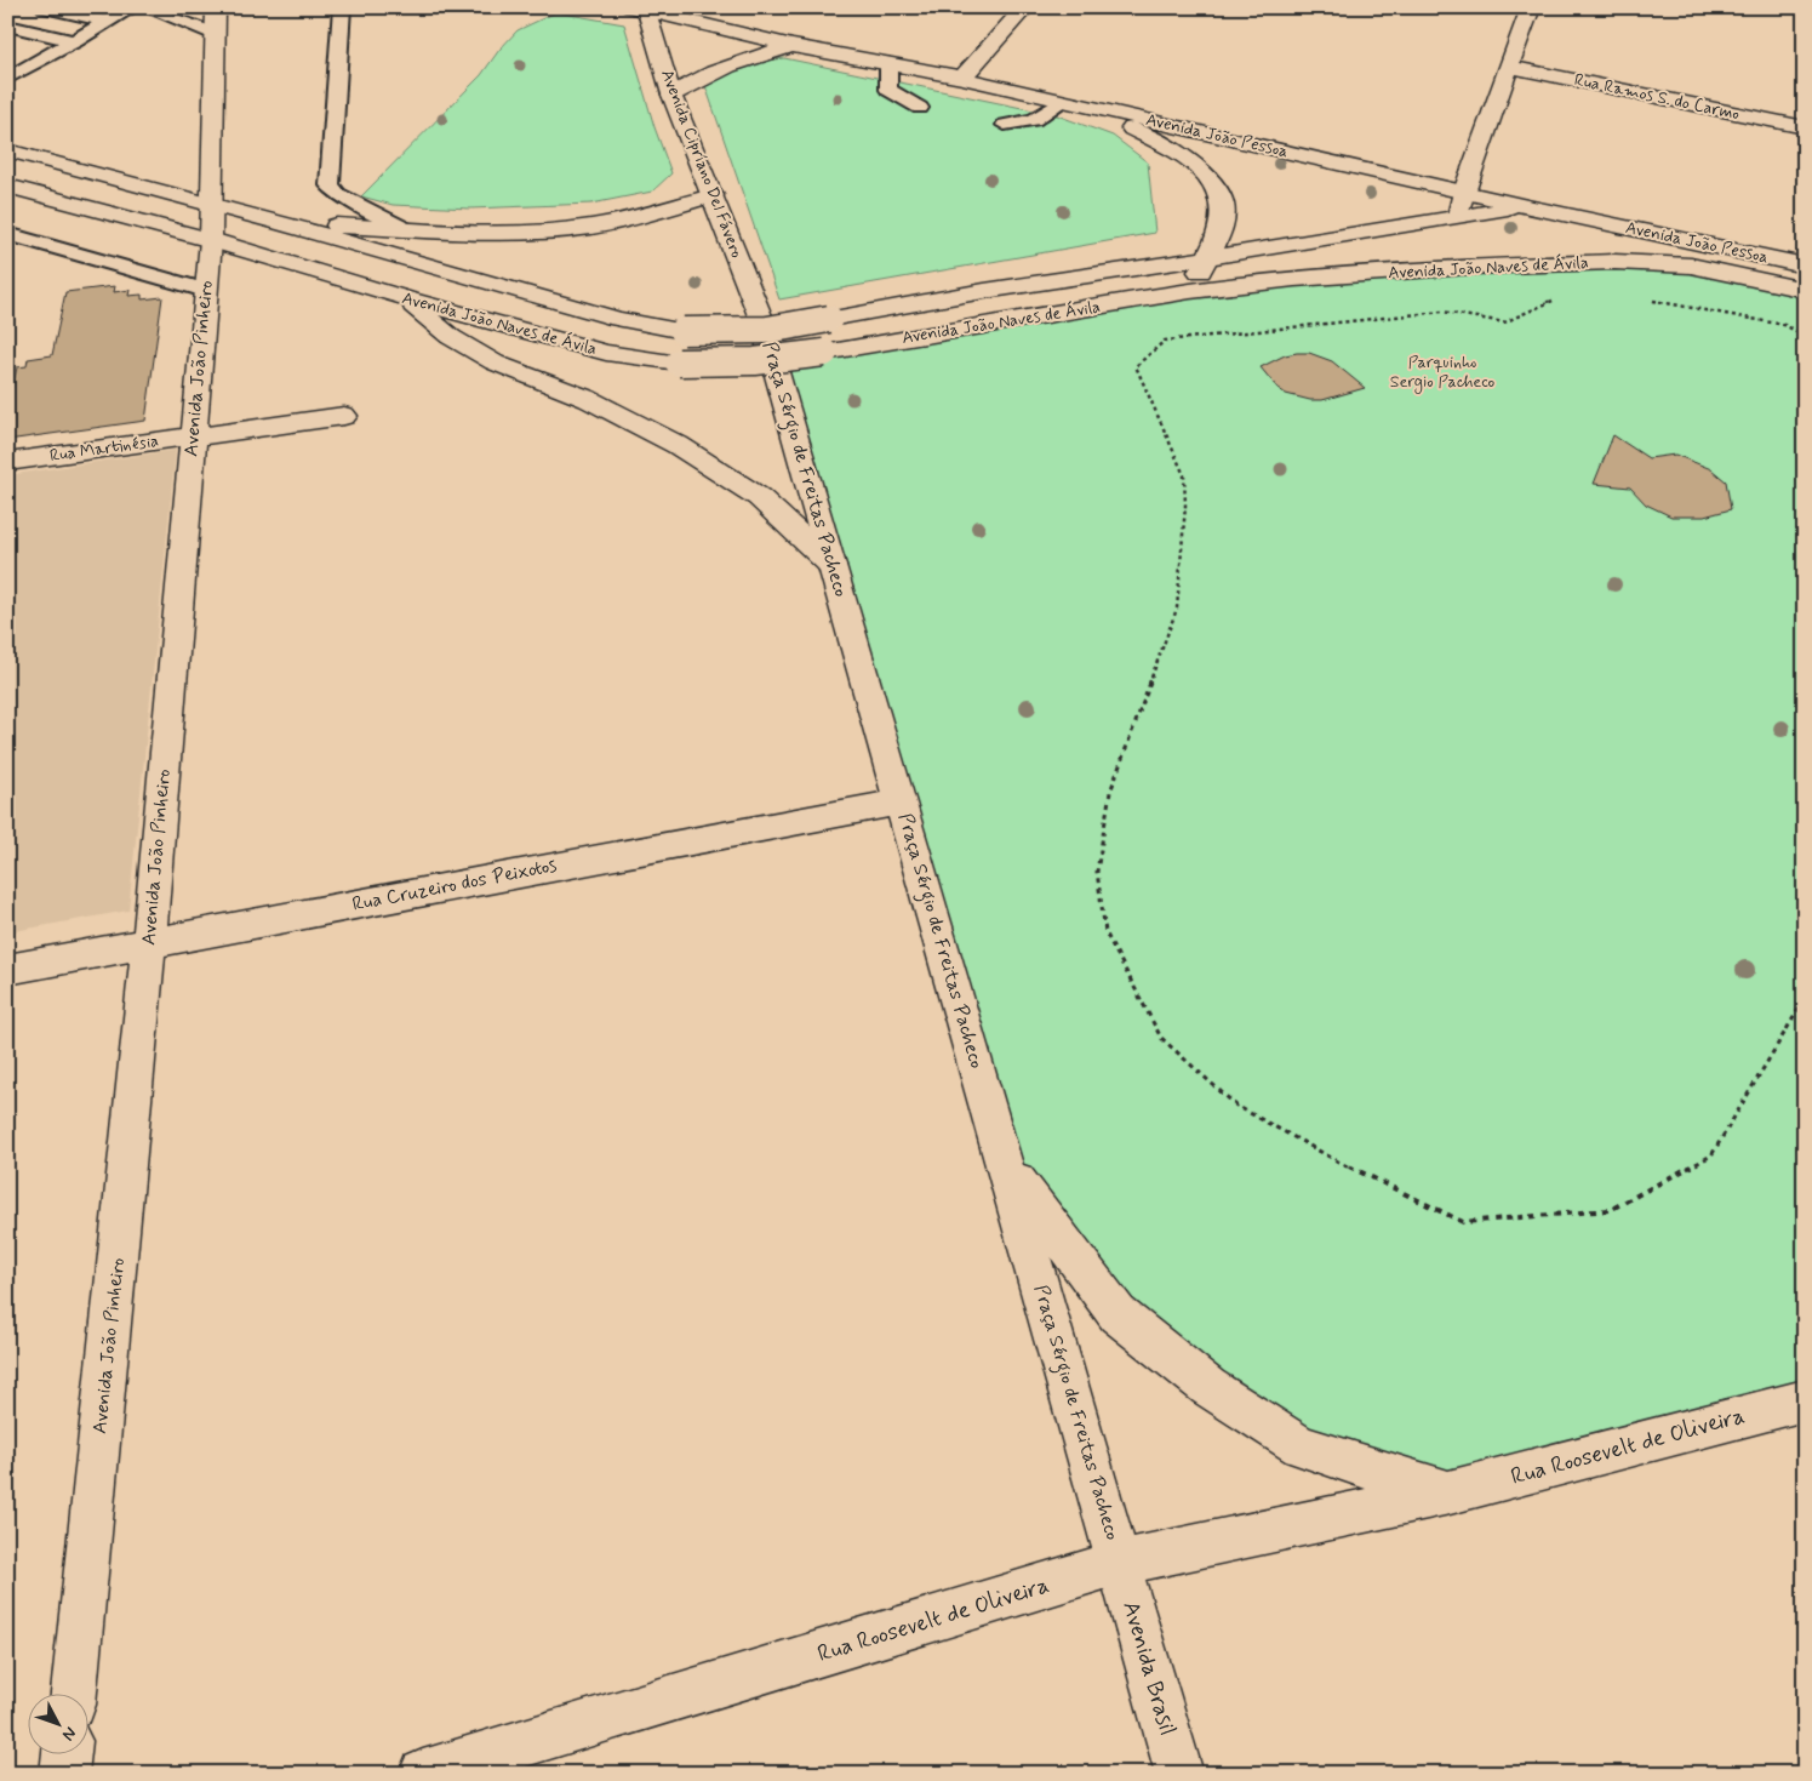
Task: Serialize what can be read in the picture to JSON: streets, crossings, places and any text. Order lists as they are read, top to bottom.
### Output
{
  "streets": {
    "street": [
      "Rua Ramos S. do Carmo",
      "Avenida João Pessoa",
      "Avenida Cipríano Del Fávero",
      "Avenida João Naves de Ávila",
      "Avenida João Pinheiro",
      "Rua Martinésia",
      "Praça Sérgio de Freitas Pacheco",
      "Rua Cruzeiro dos Peixotos",
      "Rua Roosevelt de Oliveira",
      "Avenida Brasil"
    ]
  },
  "crossings": [
    ["Avenida João Pessoa", "Avenida Cipríano Del Fávero"],
    ["Avenida João Pessoa", "Avenida João Naves de Ávila"],
    ["Avenida Cipríano Del Fávero", "Praça Sérgio de Freitas Pacheco"],
    ["Avenida João Naves de Ávila", "Avenida João Pinheiro"],
    ["Avenida João Pinheiro", "Rua Martinésia"],
    ["Avenida João Pinheiro", "Rua Cruzeiro dos Peixotos"],
    ["Praça Sérgio de Freitas Pacheco", "Rua Cruzeiro dos Peixotos"],
    ["Praça Sérgio de Freitas Pacheco", "Rua Roosevelt de Oliveira"],
    ["Praça Sérgio de Freitas Pacheco", "Avenida Brasil"],
    ["Rua Roosevelt de Oliveira", "Avenida Brasil"]
  ],
  "parks": ["Parquinho Sergio Pacheco"],
  "north": "bottom right"
}
